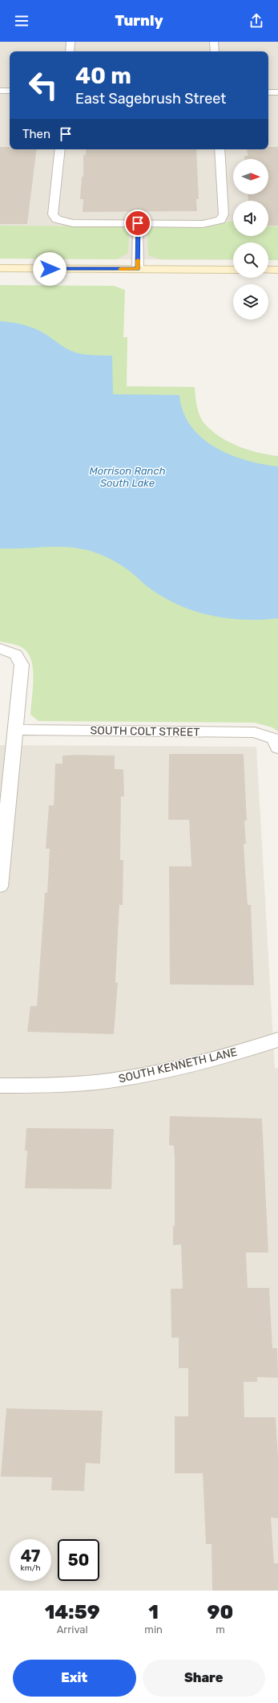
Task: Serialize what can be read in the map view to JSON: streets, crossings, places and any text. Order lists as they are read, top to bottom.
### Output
{
  "streets": {
    "street": ["SOUTH COLT STREET", "SOUTH KENNETH LANE"]
  },
  "water": ["Morrison Ranch South Lake"],
  "north": "right",
  "page": {
    "header": "Turnly",
    "turn": ["40 m", "East Sagebrush Street"],
    "then": "Then",
    "speed": "47 km/h",
    "limit": "50",
    "eta": [
      "14:59",
      "Arrival",
      "1",
      "min",
      "90",
      "m"
    ],
    "buttons": ["Exit", "Share"]
  }
}
